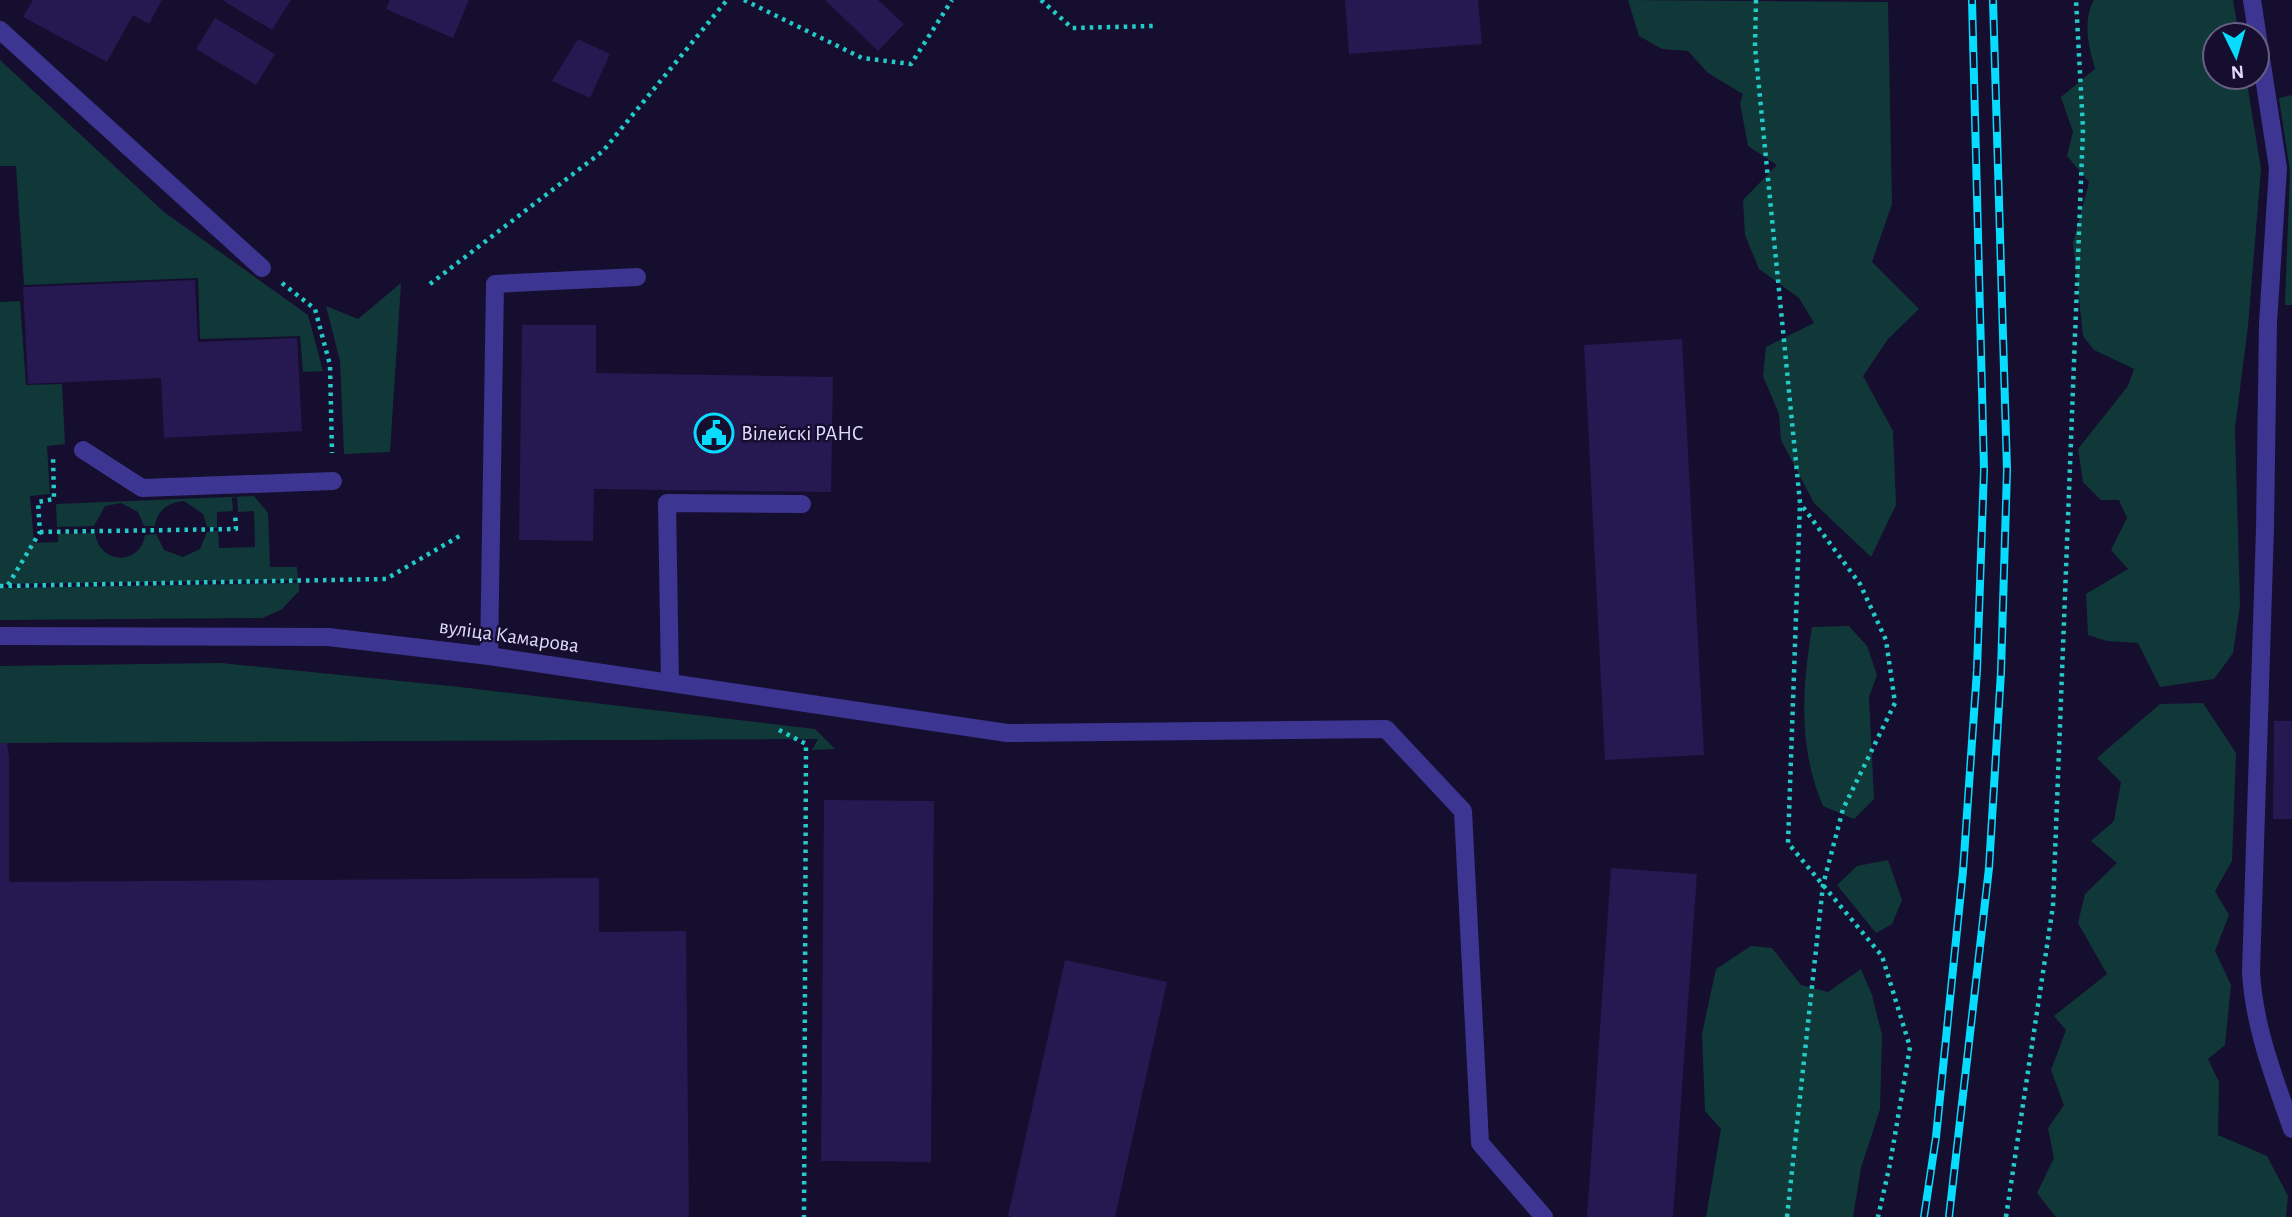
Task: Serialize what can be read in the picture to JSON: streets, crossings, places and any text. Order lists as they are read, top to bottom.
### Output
{
  "streets": {
    "street": ["вуліца Камарова"]
  },
  "places": {
    "public building": ["Вілейскі РАНС"]
  },
  "north": "bottom"
}
